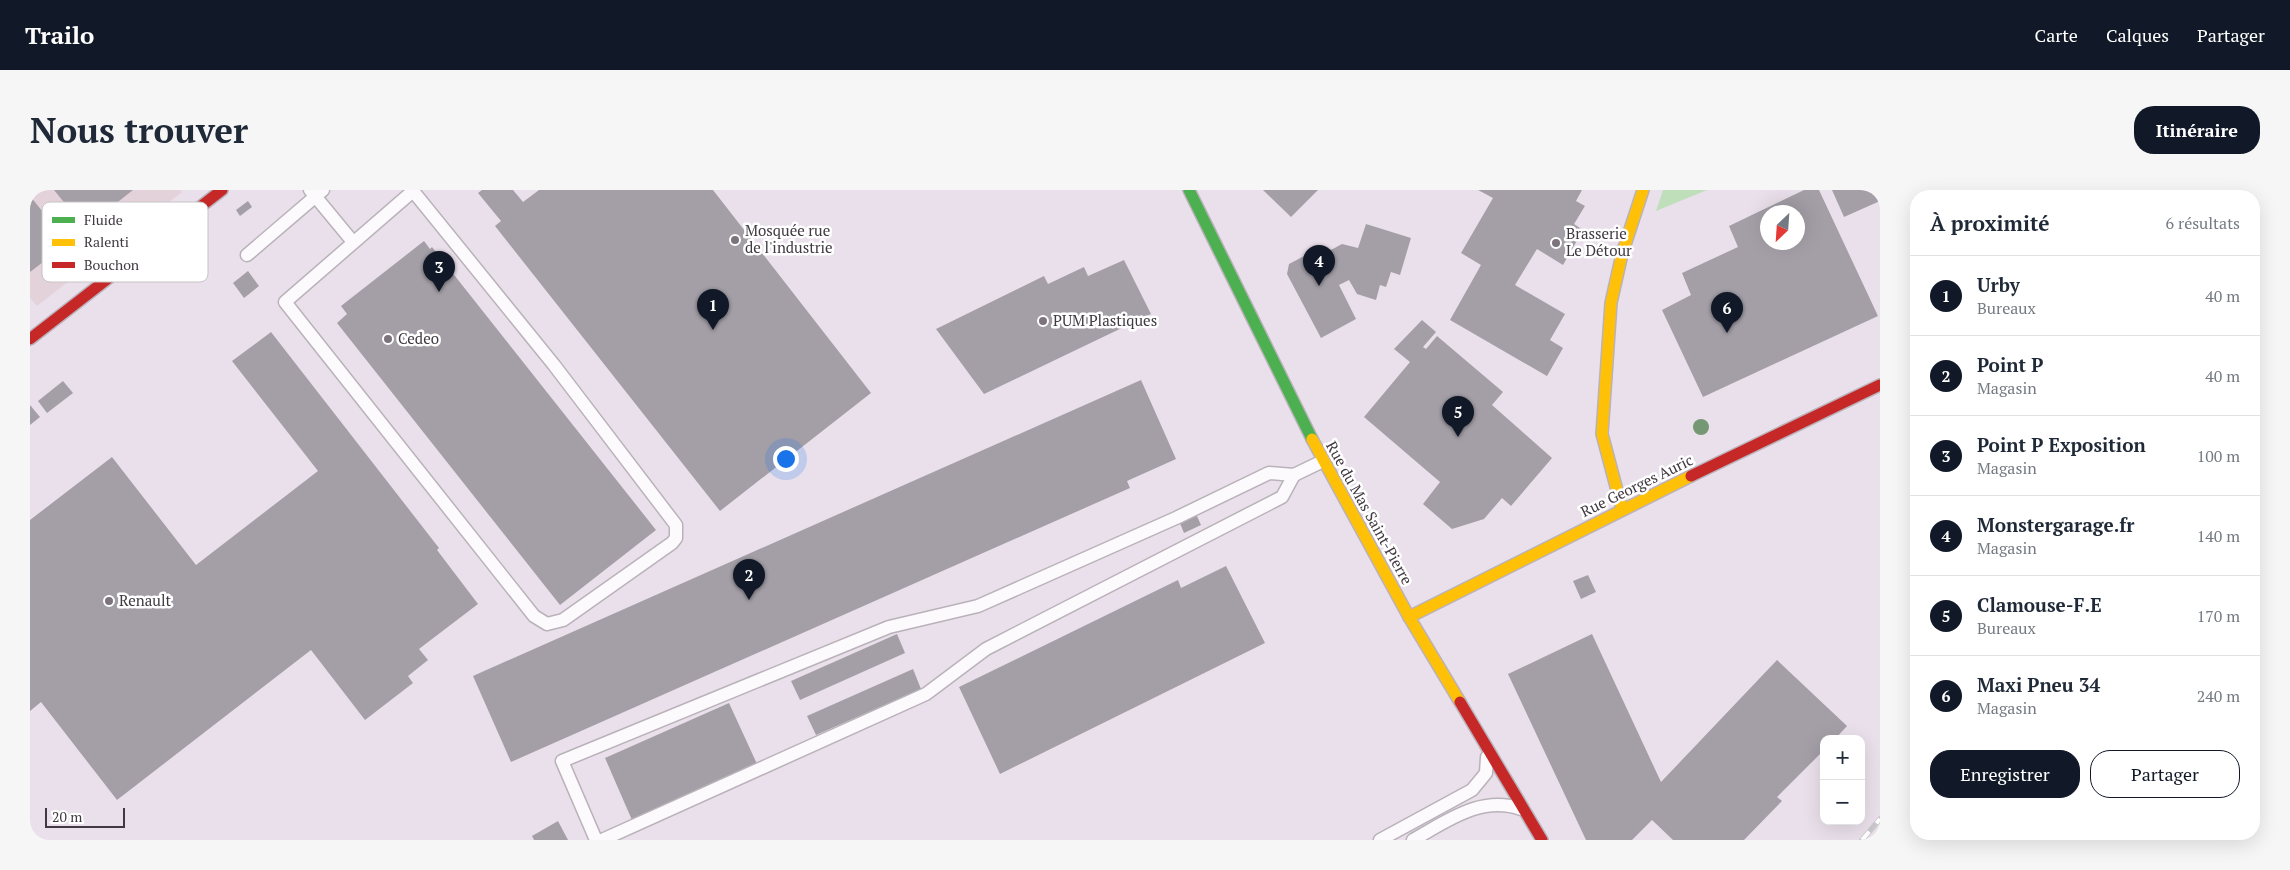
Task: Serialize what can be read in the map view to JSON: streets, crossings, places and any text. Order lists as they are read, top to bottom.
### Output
{
  "streets": {
    "street": ["Rue Georges Auric", "Rue du Mas Saint-Pierre"]
  },
  "crossings": [
    ["Rue Georges Auric", "Rue du Mas Saint-Pierre"]
  ],
  "places": [
    "Mosquée rue de l'industrie",
    "Brasserie Le Détour",
    "PUM Plastiques",
    "Cedeo",
    "Renault"
  ],
  "legend": ["Fluide", "Ralenti", "Bouchon"],
  "scale_bar": "20 m",
  "north": "bottom left",
  "page": {
    "header": "Trailo",
    "nav": ["Carte", "Calques", "Partager"],
    "buttons": [
      "Itinéraire",
      ["Enregistrer", "Partager"]
    ],
    "title": "Nous trouver",
    "heading": ["À proximité", "6 résultats"],
    "pins": [
      "4",
      "3",
      "1",
      "6",
      "5",
      "2"
    ],
    "list": [
      {
        "mark": "1",
        "name": "Urby",
        "note": "Bureaux",
        "value": "40 m"
      },
      {
        "mark": "2",
        "name": "Point P",
        "note": "Magasin",
        "value": "40 m"
      },
      {
        "mark": "3",
        "name": "Point P Exposition",
        "note": "Magasin",
        "value": "100 m"
      },
      {
        "mark": "4",
        "name": "Monstergarage.fr",
        "note": "Magasin",
        "value": "140 m"
      },
      {
        "mark": "5",
        "name": "Clamouse-F.E",
        "note": "Bureaux",
        "value": "170 m"
      },
      {
        "mark": "6",
        "name": "Maxi Pneu 34",
        "note": "Magasin",
        "value": "240 m"
      }
    ],
    "map_buttons": ["+", "−"],
    "scale": "20 m"
  }
}
